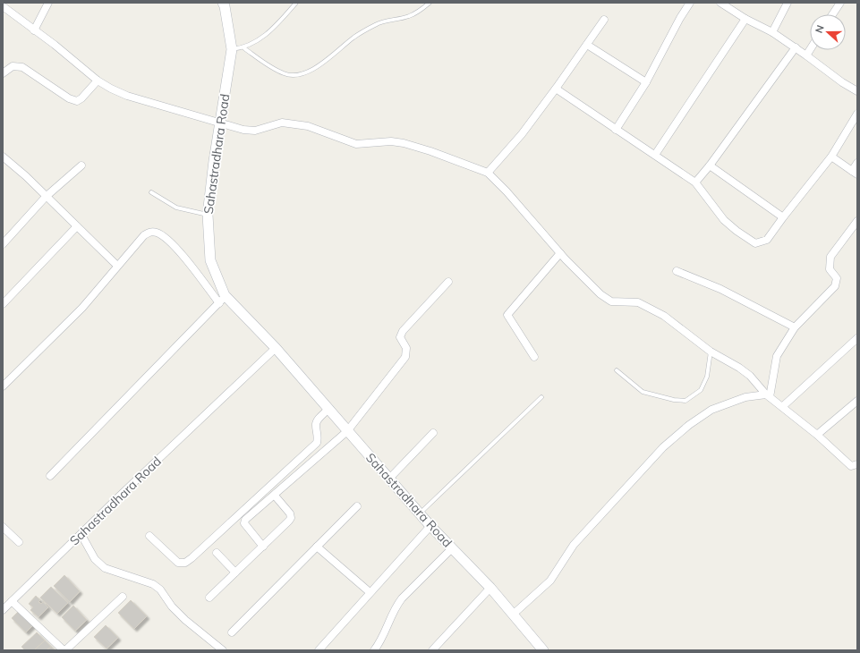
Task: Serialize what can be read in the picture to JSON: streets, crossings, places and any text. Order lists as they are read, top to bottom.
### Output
{
  "streets": {
    "main road": ["Sahastradhara Road"]
  },
  "north": "left"
}
